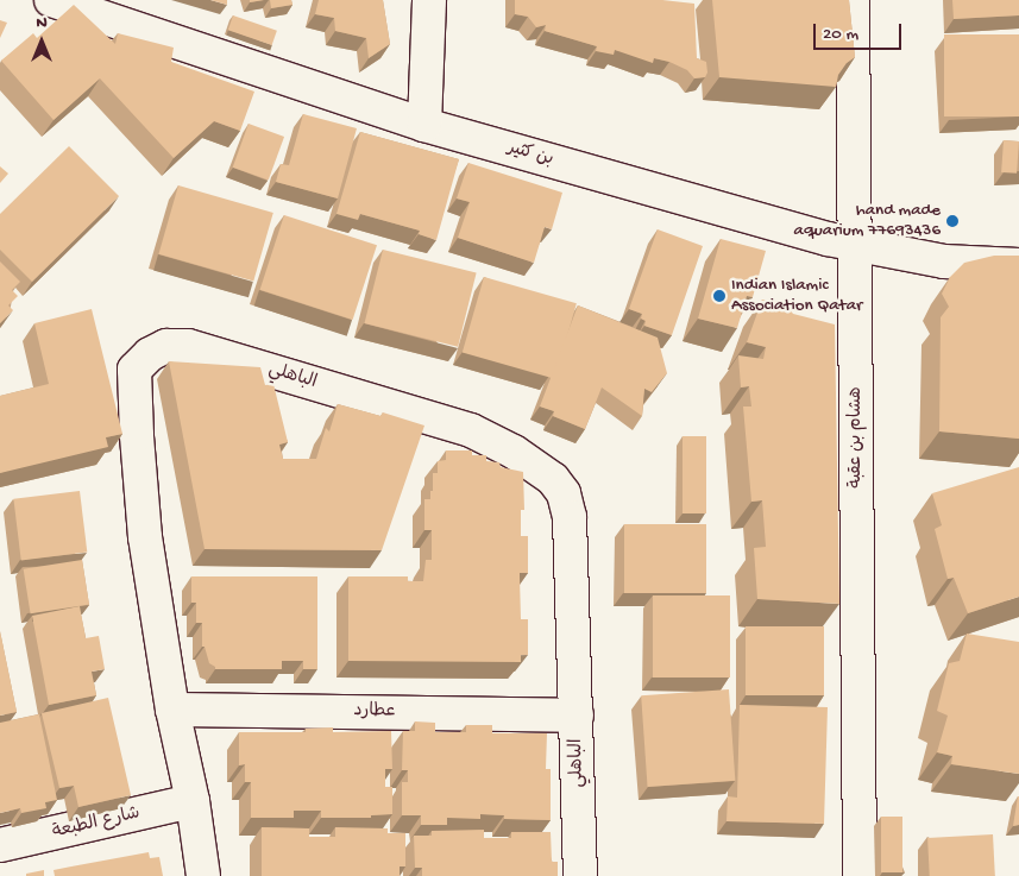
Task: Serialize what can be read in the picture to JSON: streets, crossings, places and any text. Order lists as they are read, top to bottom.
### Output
{
  "streets": {
    "street": [
      "بن كثير",
      "الباهلي",
      "هشام بن عقبة",
      "عطارد",
      "شارع الطبعة"
    ]
  },
  "crossings": [
    ["بن كثير", "هشام بن عقبة"],
    ["الباهلي", "عطارد"],
    ["الباهلي", "شارع الطبعة"]
  ],
  "places": ["hand made aquarium 77693436", "Indian Islamic Association Qatar"],
  "scale_bar": "20 m",
  "north": "top"
}
